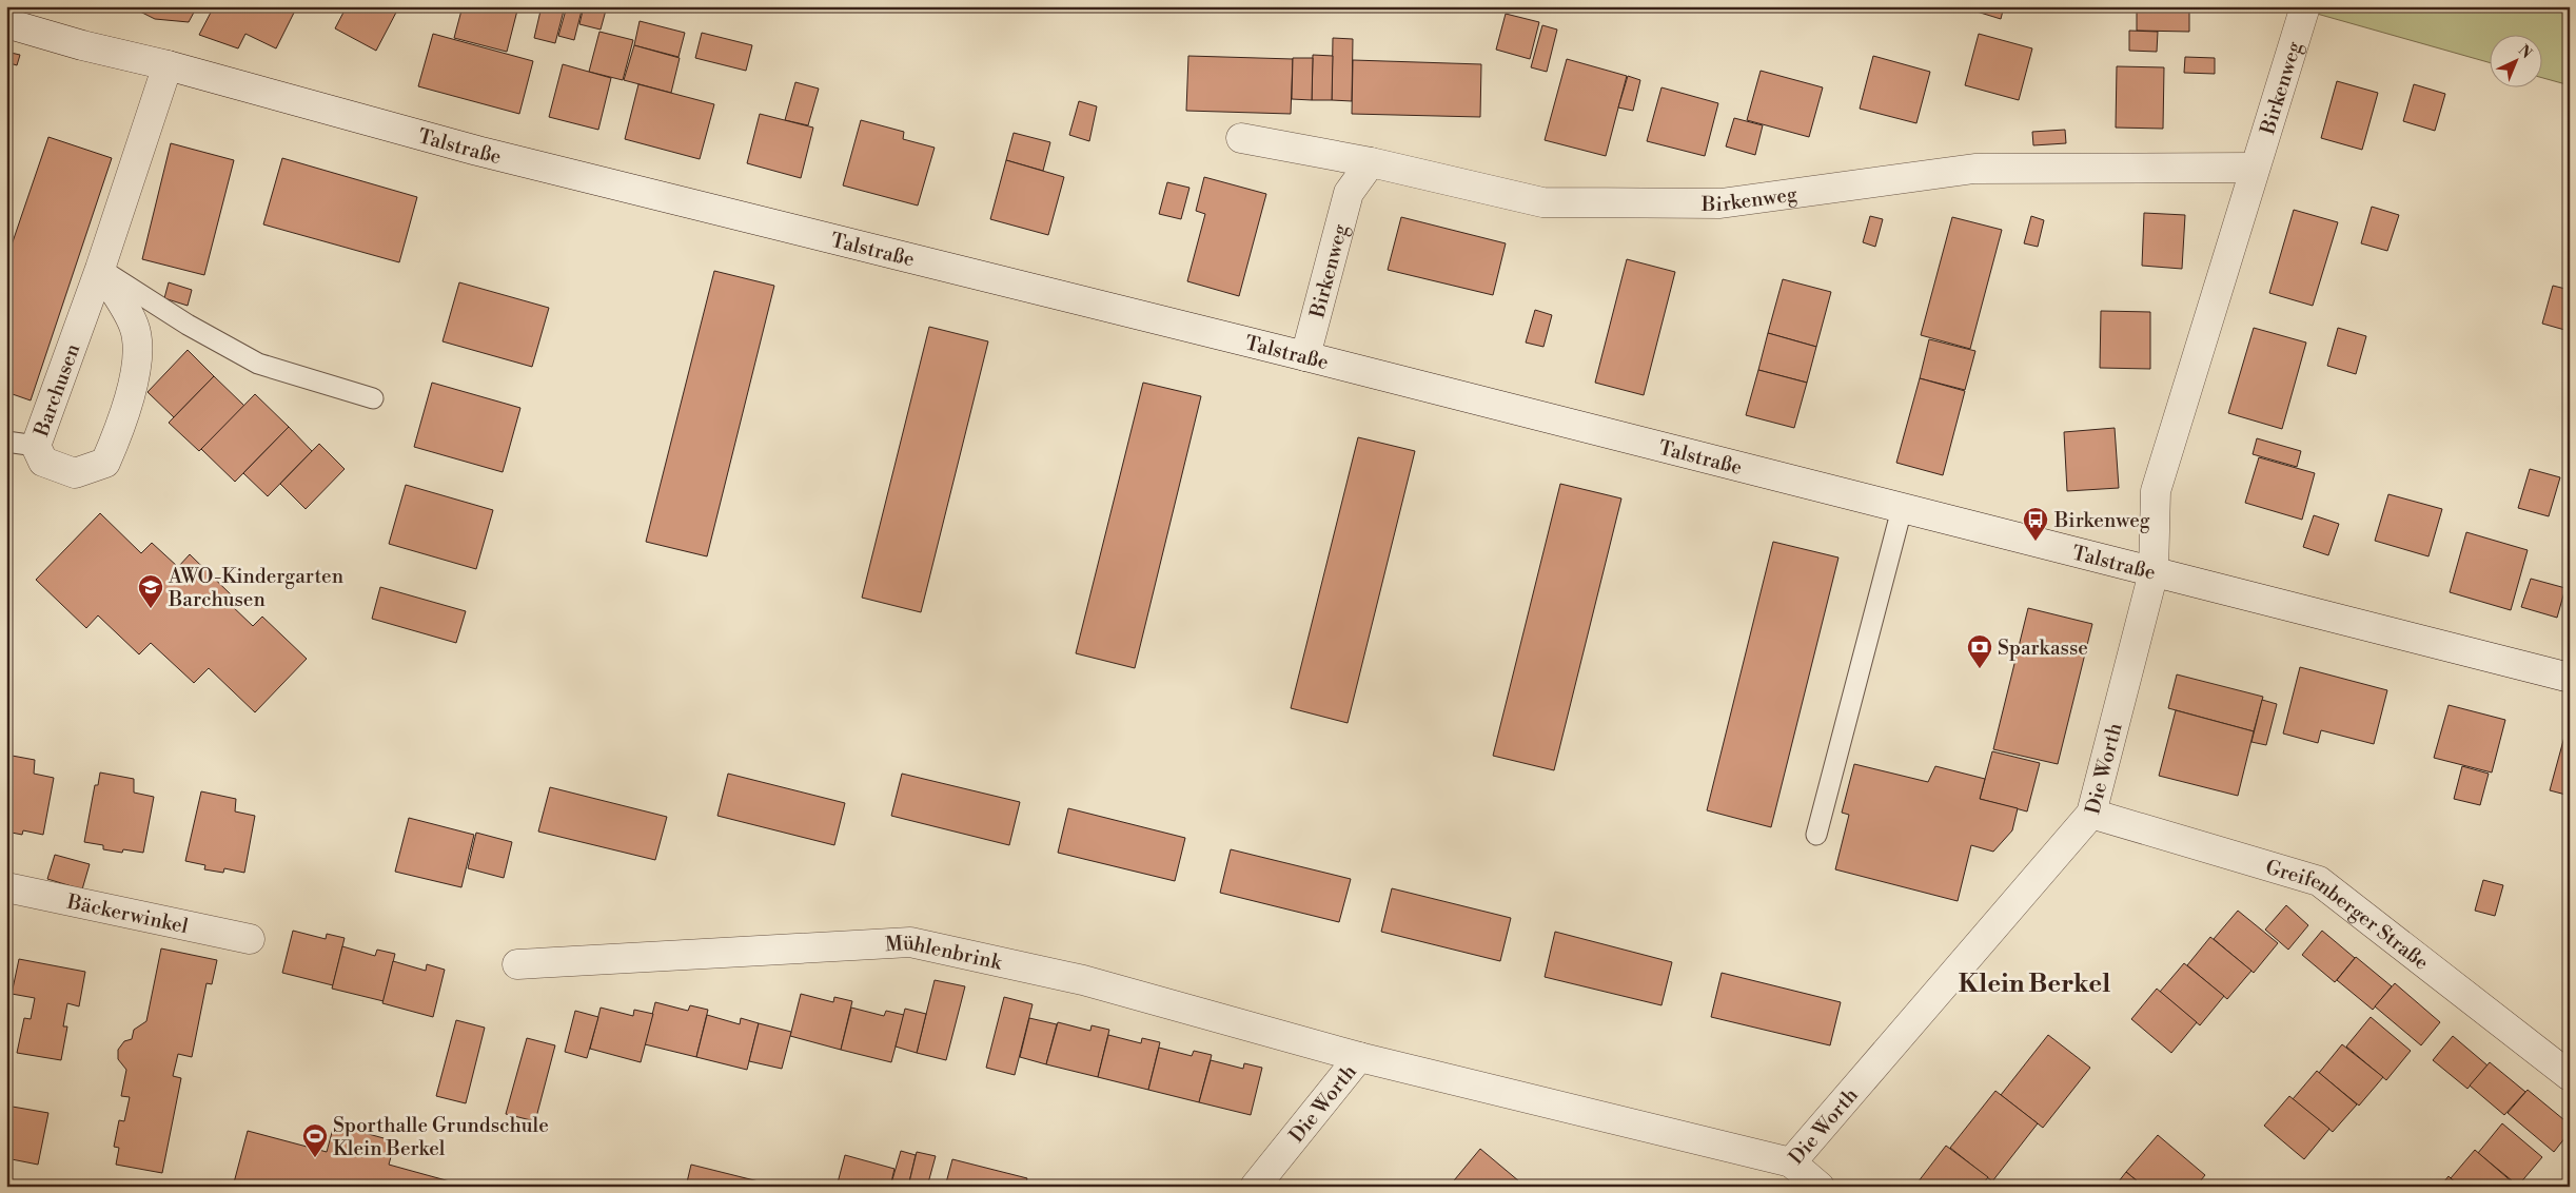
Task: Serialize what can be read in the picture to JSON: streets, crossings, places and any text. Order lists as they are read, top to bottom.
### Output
{
  "streets": {
    "street": [
      "Birkenweg",
      "Talstraße",
      "Barchusen",
      "Die Worth",
      "Bäckerwinkel",
      "Greifenberger Straße",
      "Mühlenbrink"
    ]
  },
  "crossings": [
    ["Birkenweg", "Talstraße"],
    ["Birkenweg", "Die Worth"],
    ["Talstraße", "Barchusen"],
    ["Talstraße", "Die Worth"],
    ["Die Worth", "Greifenberger Straße"],
    ["Die Worth", "Mühlenbrink"]
  ],
  "districts": ["Klein Berkel"],
  "places": {
    "bus stop": ["Birkenweg"],
    "school or university": ["AWO-Kindergarten Barchusen"],
    "bank": ["Sparkasse"],
    "sports": ["Sporthalle Grundschule Klein Berkel"]
  },
  "north": "top right"
}
